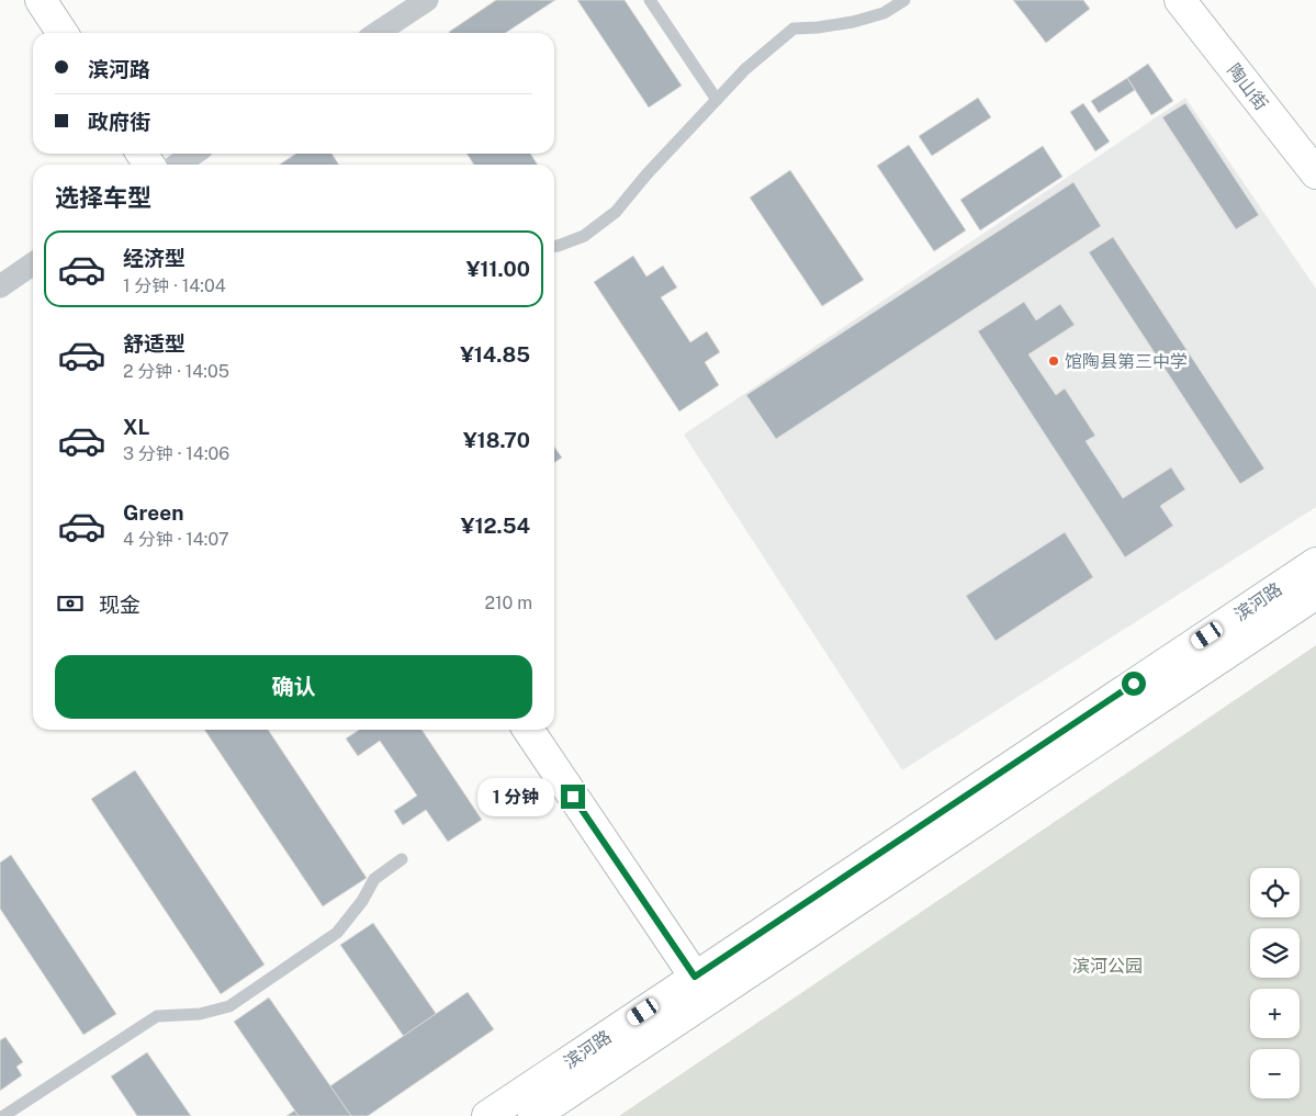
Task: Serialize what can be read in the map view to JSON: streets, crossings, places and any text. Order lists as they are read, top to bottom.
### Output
{
  "streets": {
    "street": ["陶山街", "滨河路"]
  },
  "parks": ["滨河公园"],
  "places": ["馆陶县第三中学"],
  "page": {
    "banner": ["滨河路", "政府街"],
    "heading": "选择车型",
    "list": [
      {
        "name": "经济型",
        "note": "1 分钟 · 14:04",
        "value": "¥11.00"
      },
      {
        "name": "舒适型",
        "note": "2 分钟 · 14:05",
        "value": "¥14.85"
      },
      {
        "name": "XL",
        "note": "3 分钟 · 14:06",
        "value": "¥18.70"
      },
      {
        "name": "Green",
        "note": "4 分钟 · 14:07",
        "value": "¥12.54"
      }
    ],
    "pay": ["现金", "210 m"],
    "buttons": "确认",
    "bubble": "1 分钟",
    "map_buttons": ["+", "−"]
  }
}
